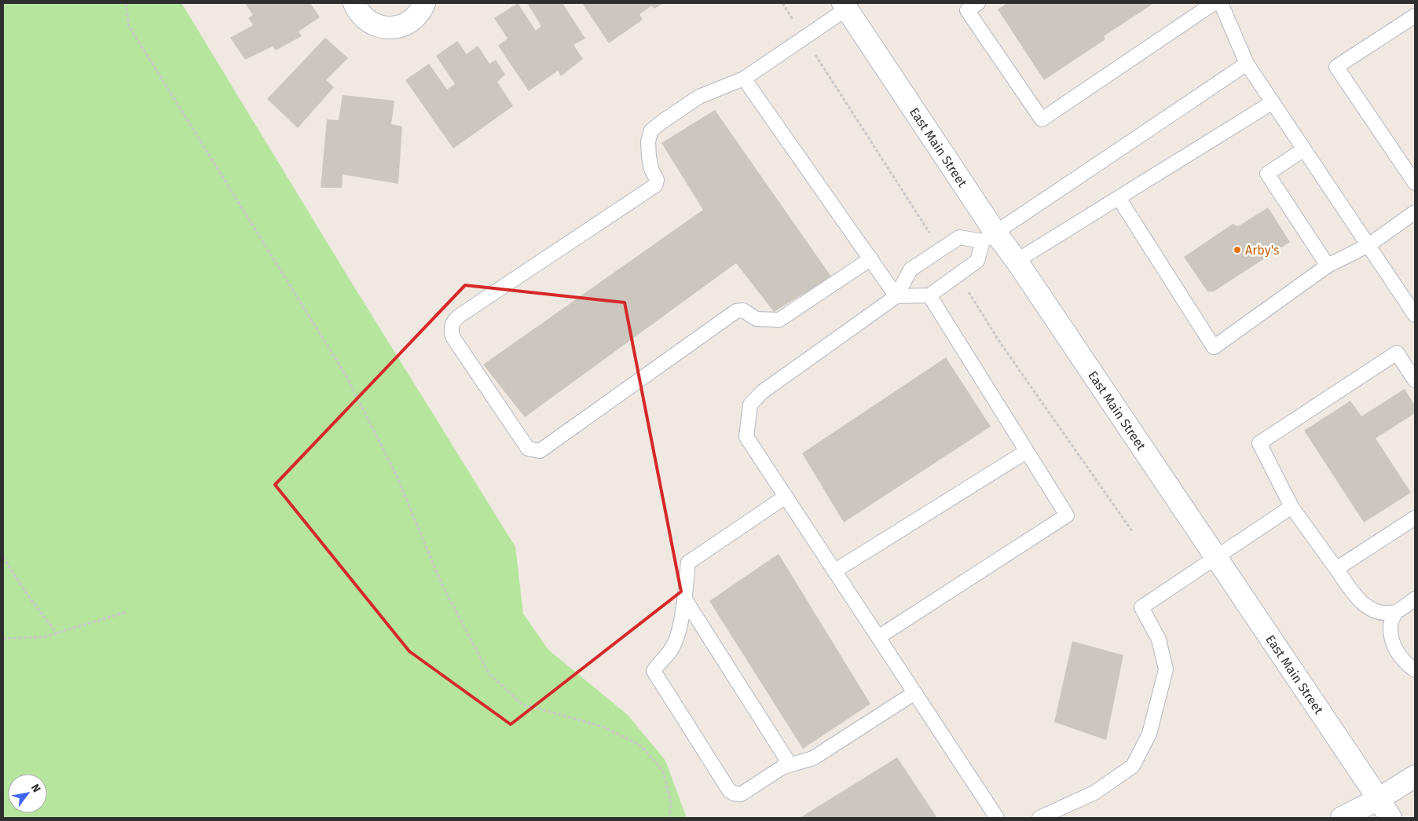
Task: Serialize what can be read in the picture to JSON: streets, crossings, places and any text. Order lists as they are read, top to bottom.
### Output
{
  "streets": {
    "main road": ["East Main Street"]
  },
  "places": ["Arby's"],
  "north": "top right"
}
